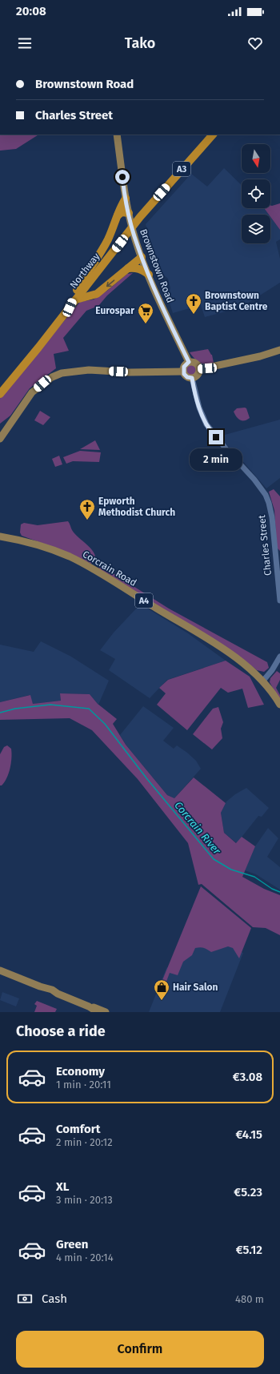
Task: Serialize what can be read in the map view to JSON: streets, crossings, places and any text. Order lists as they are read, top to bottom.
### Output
{
  "streets": {
    "highway": ["A3", "Northway"],
    "main road": ["Brownstown Road", "Corcrain Road", "A4"],
    "street": ["Charles Street"]
  },
  "crossings": [
    ["Brownstown Road", "Charles Street"],
    ["Corcrain Road", "A4"]
  ],
  "water": ["Corcrain River"],
  "places": {
    "church": ["Brownstown Baptist Centre", "Epworth Methodist Church"],
    "supermarket": ["Eurospar"],
    "shop": ["Hair Salon"]
  },
  "north": "bottom",
  "page": {
    "status": "20:08",
    "header": "Tako",
    "banner": ["Brownstown Road", "Charles Street"],
    "bubble": "2 min",
    "heading": "Choose a ride",
    "list": [
      {
        "name": "Economy",
        "note": "1 min · 20:11",
        "value": "€3.08"
      },
      {
        "name": "Comfort",
        "note": "2 min · 20:12",
        "value": "€4.15"
      },
      {
        "name": "XL",
        "note": "3 min · 20:13",
        "value": "€5.23"
      },
      {
        "name": "Green",
        "note": "4 min · 20:14",
        "value": "€5.12"
      }
    ],
    "pay": ["Cash", "480 m"],
    "buttons": "Confirm"
  }
}
